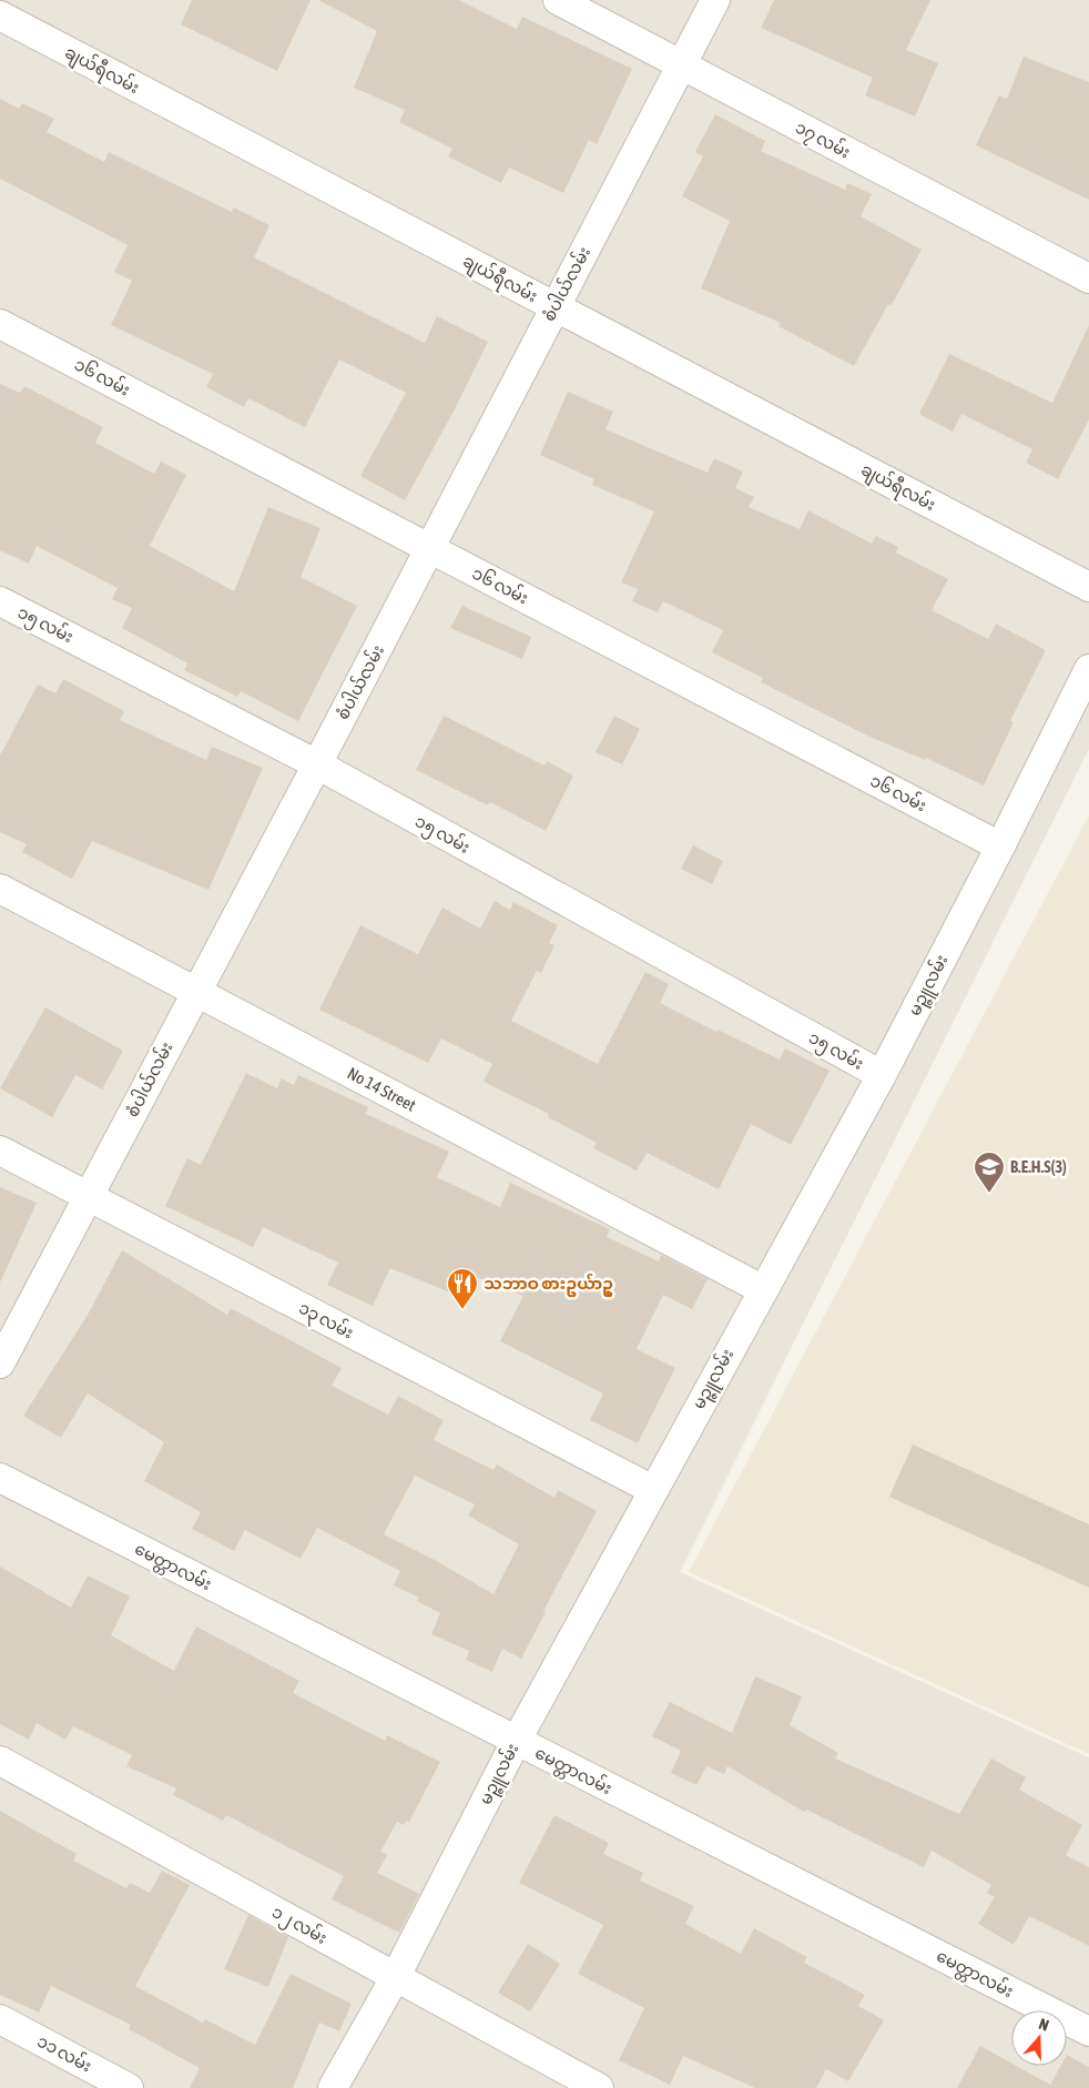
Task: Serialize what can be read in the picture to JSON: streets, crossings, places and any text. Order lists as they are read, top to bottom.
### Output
{
  "streets": {
    "street": [
      "ချယ်ရီလမ်း",
      "၁၇ လမ်း",
      "စံပါယ်လမ်း",
      "၁၆ လမ်း",
      "၁၅ လမ်း",
      "မဉ္ဇူလမ်း",
      "No 14 Street",
      "၁၃ လမ်း",
      "မေတ္တာလမ်း",
      "၁၂ လမ်း",
      "၁၁ လမ်း"
    ]
  },
  "crossings": [
    ["ချယ်ရီလမ်း", "စံပါယ်လမ်း"],
    ["၁၇ လမ်း", "စံပါယ်လမ်း"],
    ["စံပါယ်လမ်း", "၁၆ လမ်း"],
    ["စံပါယ်လမ်း", "၁၅ လမ်း"],
    ["စံပါယ်လမ်း", "No 14 Street"],
    ["စံပါယ်လမ်း", "၁၃ လမ်း"],
    ["၁၆ လမ်း", "မဉ္ဇူလမ်း"],
    ["၁၅ လမ်း", "မဉ္ဇူလမ်း"],
    ["မဉ္ဇူလမ်း", "No 14 Street"],
    ["မဉ္ဇူလမ်း", "၁၃ လမ်း"],
    ["မဉ္ဇူလမ်း", "မေတ္တာလမ်း"],
    ["မဉ္ဇူလမ်း", "၁၂ လမ်း"]
  ],
  "places": {
    "school or university": ["B.E.H.S(3)"],
    "restaurant": ["သဘာဝ စားဥယ်ာဥ္"]
  },
  "north": "top"
}
